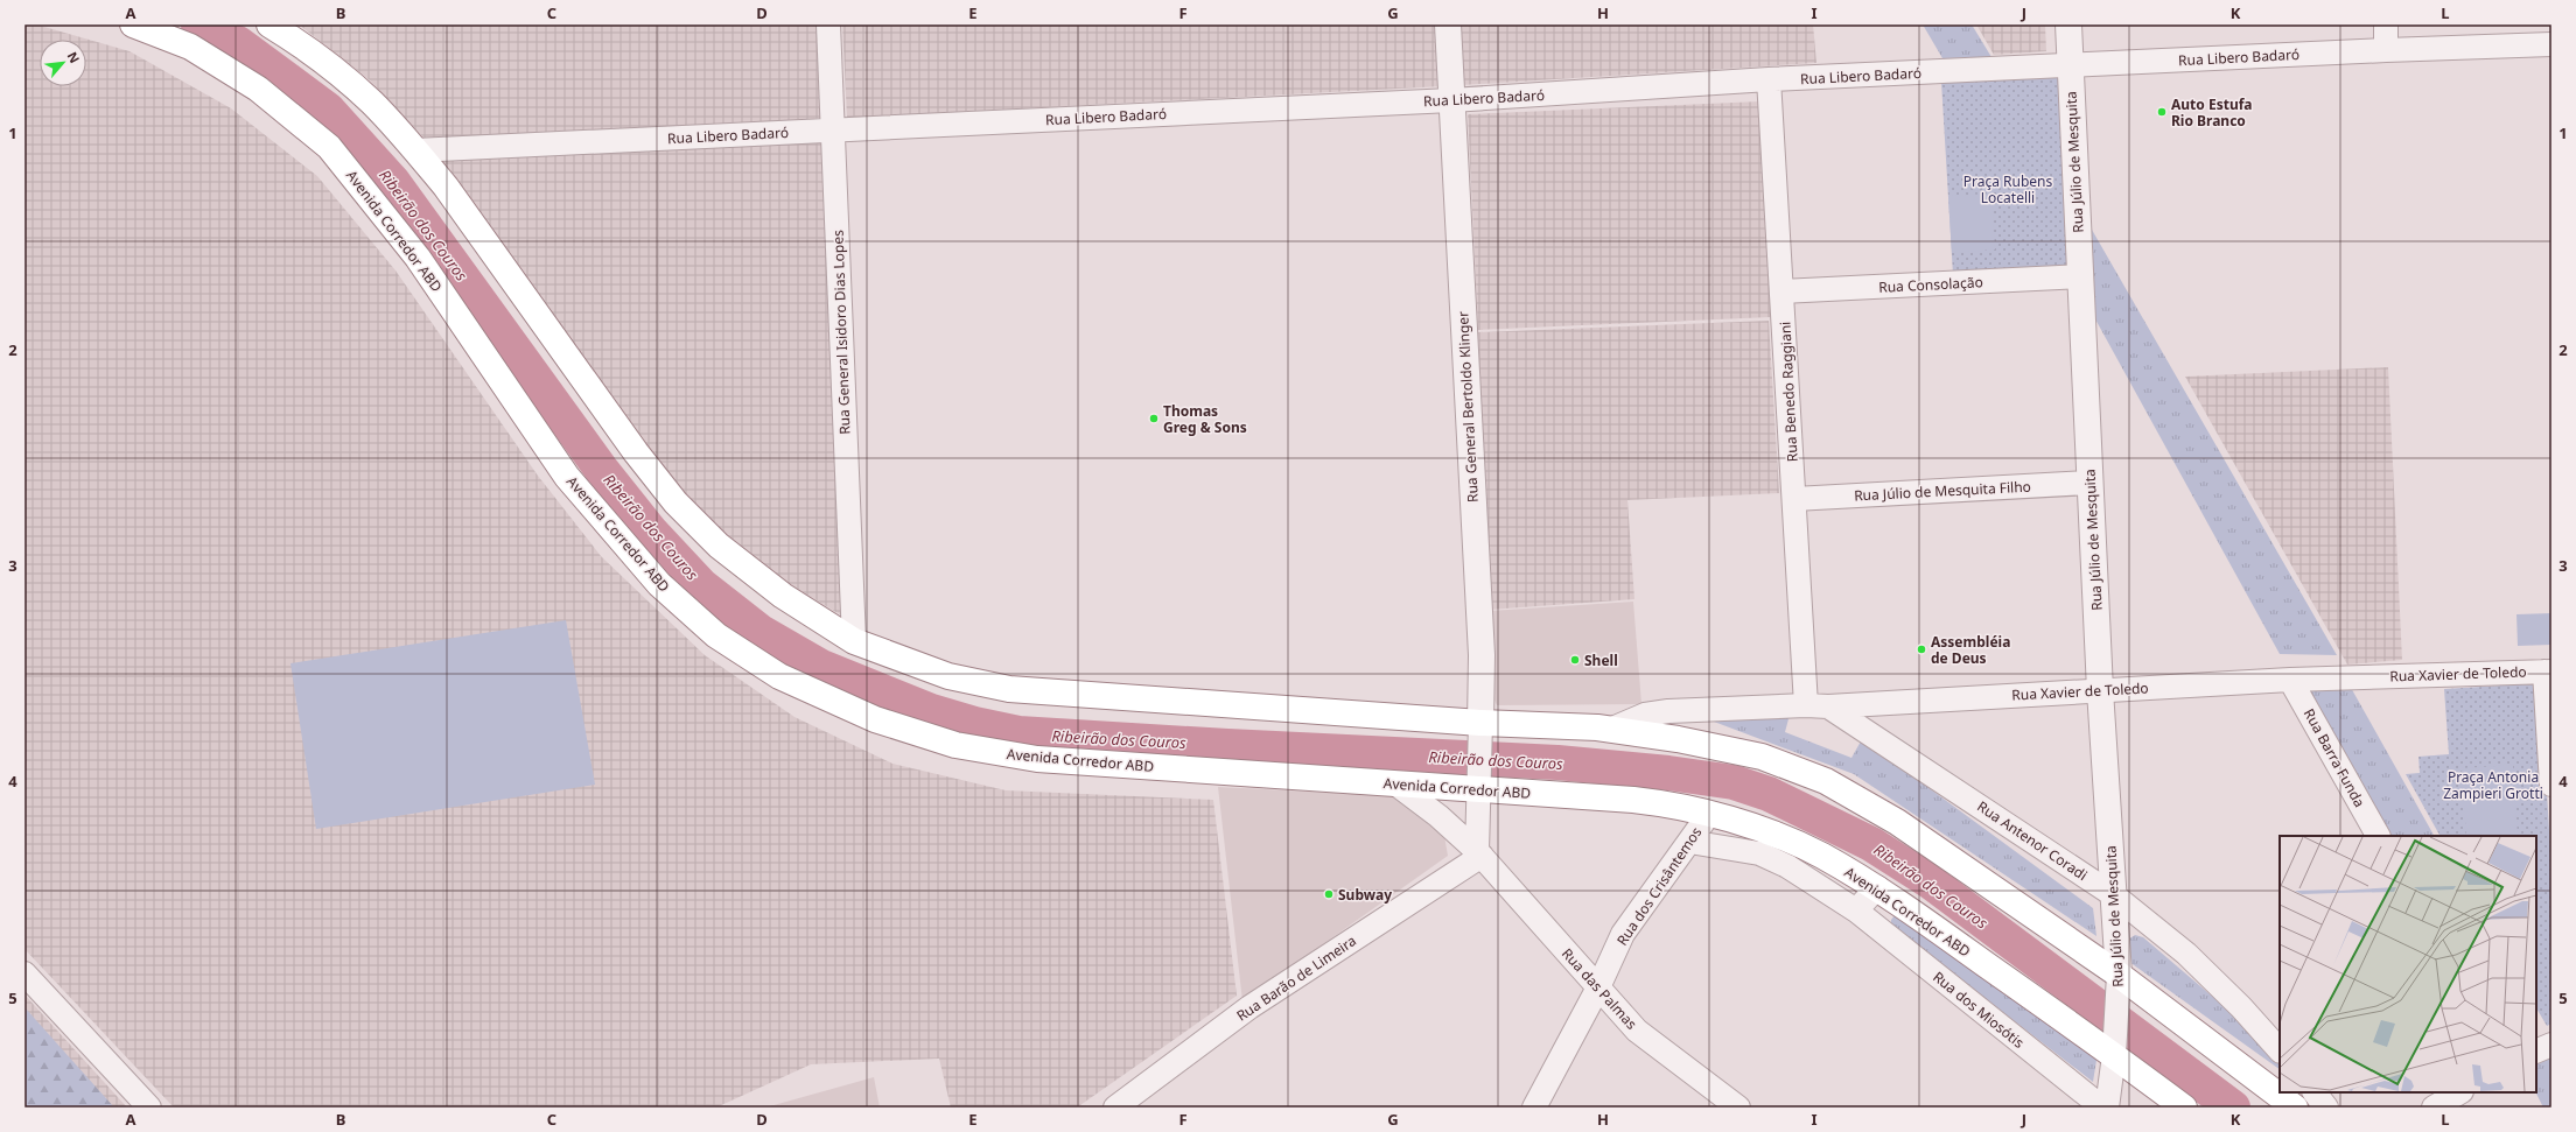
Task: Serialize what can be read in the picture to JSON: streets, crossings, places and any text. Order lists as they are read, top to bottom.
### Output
{
  "streets": {
    "highway": ["Avenida Corredor ABD"],
    "street": [
      "Rua Libero Badaró",
      "Rua Júlio de Mesquita",
      "Rua Consolação",
      "Rua General Isidoro Dias Lopes",
      "Rua Benedo Raggiani",
      "Rua General Bertoldo Klinger",
      "Rua Júlio de Mesquita Filho",
      "Rua Xavier de Toledo",
      "Rua Barra Funda",
      "Rua Antenor Coradi",
      "Rua dos Crisântemos",
      "Rua Barão de Limeira",
      "Rua das Palmas",
      "Rua dos Miosótis"
    ]
  },
  "crossings": [
    ["Rua Libero Badaró", "Rua Júlio de Mesquita"],
    ["Rua Libero Badaró", "Rua General Isidoro Dias Lopes"],
    ["Rua Libero Badaró", "Rua Benedo Raggiani"],
    ["Rua Libero Badaró", "Rua General Bertoldo Klinger"],
    ["Rua Júlio de Mesquita", "Avenida Corredor ABD"],
    ["Rua Júlio de Mesquita", "Rua Consolação"],
    ["Rua Júlio de Mesquita", "Rua Júlio de Mesquita Filho"],
    ["Rua Júlio de Mesquita", "Rua Xavier de Toledo"],
    ["Rua Júlio de Mesquita", "Rua Antenor Coradi"],
    ["Avenida Corredor ABD", "Rua General Bertoldo Klinger"],
    ["Avenida Corredor ABD", "Rua dos Crisântemos"],
    ["Avenida Corredor ABD", "Rua das Palmas"],
    ["Rua Consolação", "Rua Benedo Raggiani"],
    ["Rua Benedo Raggiani", "Rua Júlio de Mesquita Filho"],
    ["Rua Benedo Raggiani", "Rua Xavier de Toledo"],
    ["Rua Benedo Raggiani", "Rua Antenor Coradi"],
    ["Rua Xavier de Toledo", "Rua Barra Funda"],
    ["Rua Xavier de Toledo", "Rua Antenor Coradi"],
    ["Rua dos Crisântemos", "Rua das Palmas"],
    ["Rua dos Crisântemos", "Rua dos Miosótis"],
    ["Rua Barão de Limeira", "Rua das Palmas"]
  ],
  "water": ["Ribeirão dos Couros"],
  "parks": ["Praça Rubens Locatelli", "Praça Antonia Zampieri Grotti"],
  "places": [
    "Auto Estufa Rio Branco",
    "Thomas Greg & Sons",
    "Assembléia de Deus",
    "Shell",
    "Subway"
  ],
  "north": "top right",
  "grid": {
    "columns": [
      "A",
      "B",
      "C",
      "D",
      "E",
      "F",
      "G",
      "H",
      "I",
      "J",
      "K",
      "L"
    ],
    "rows": [
      "1",
      "2",
      "3",
      "4",
      "5"
    ]
  }
}
